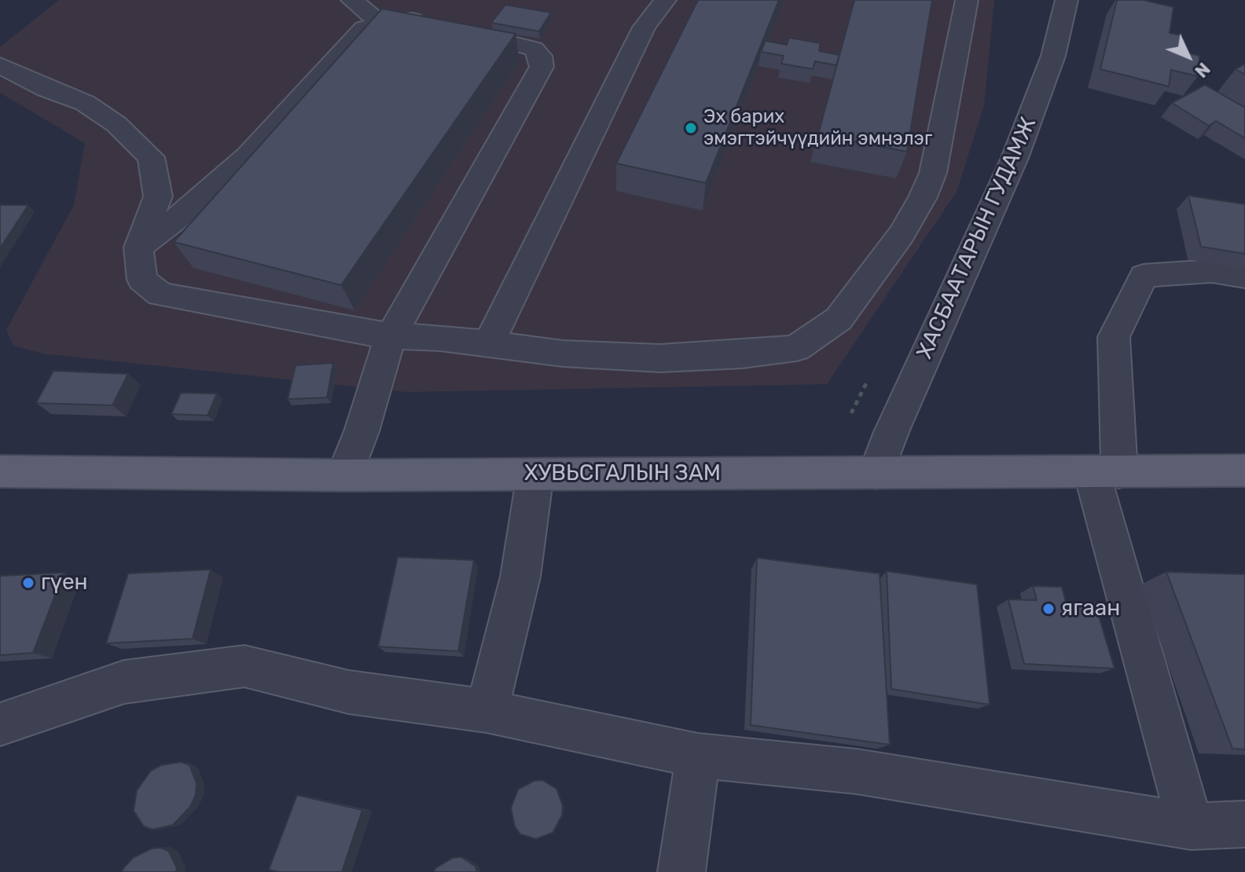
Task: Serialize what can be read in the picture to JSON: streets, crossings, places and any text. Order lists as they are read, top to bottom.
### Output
{
  "streets": {
    "main road": ["ХУВЬСГАЛЫН ЗАМ"],
    "street": ["ХАСБААТАРЫН ГУДАМЖ"]
  },
  "crossings": [
    ["ХАСБААТАРЫН ГУДАМЖ", "ХУВЬСГАЛЫН ЗАМ"]
  ],
  "places": ["Эх барих эмэгтэйчүүдийн эмнэлэг", "гүен", "ягаан"],
  "north": "bottom right"
}
